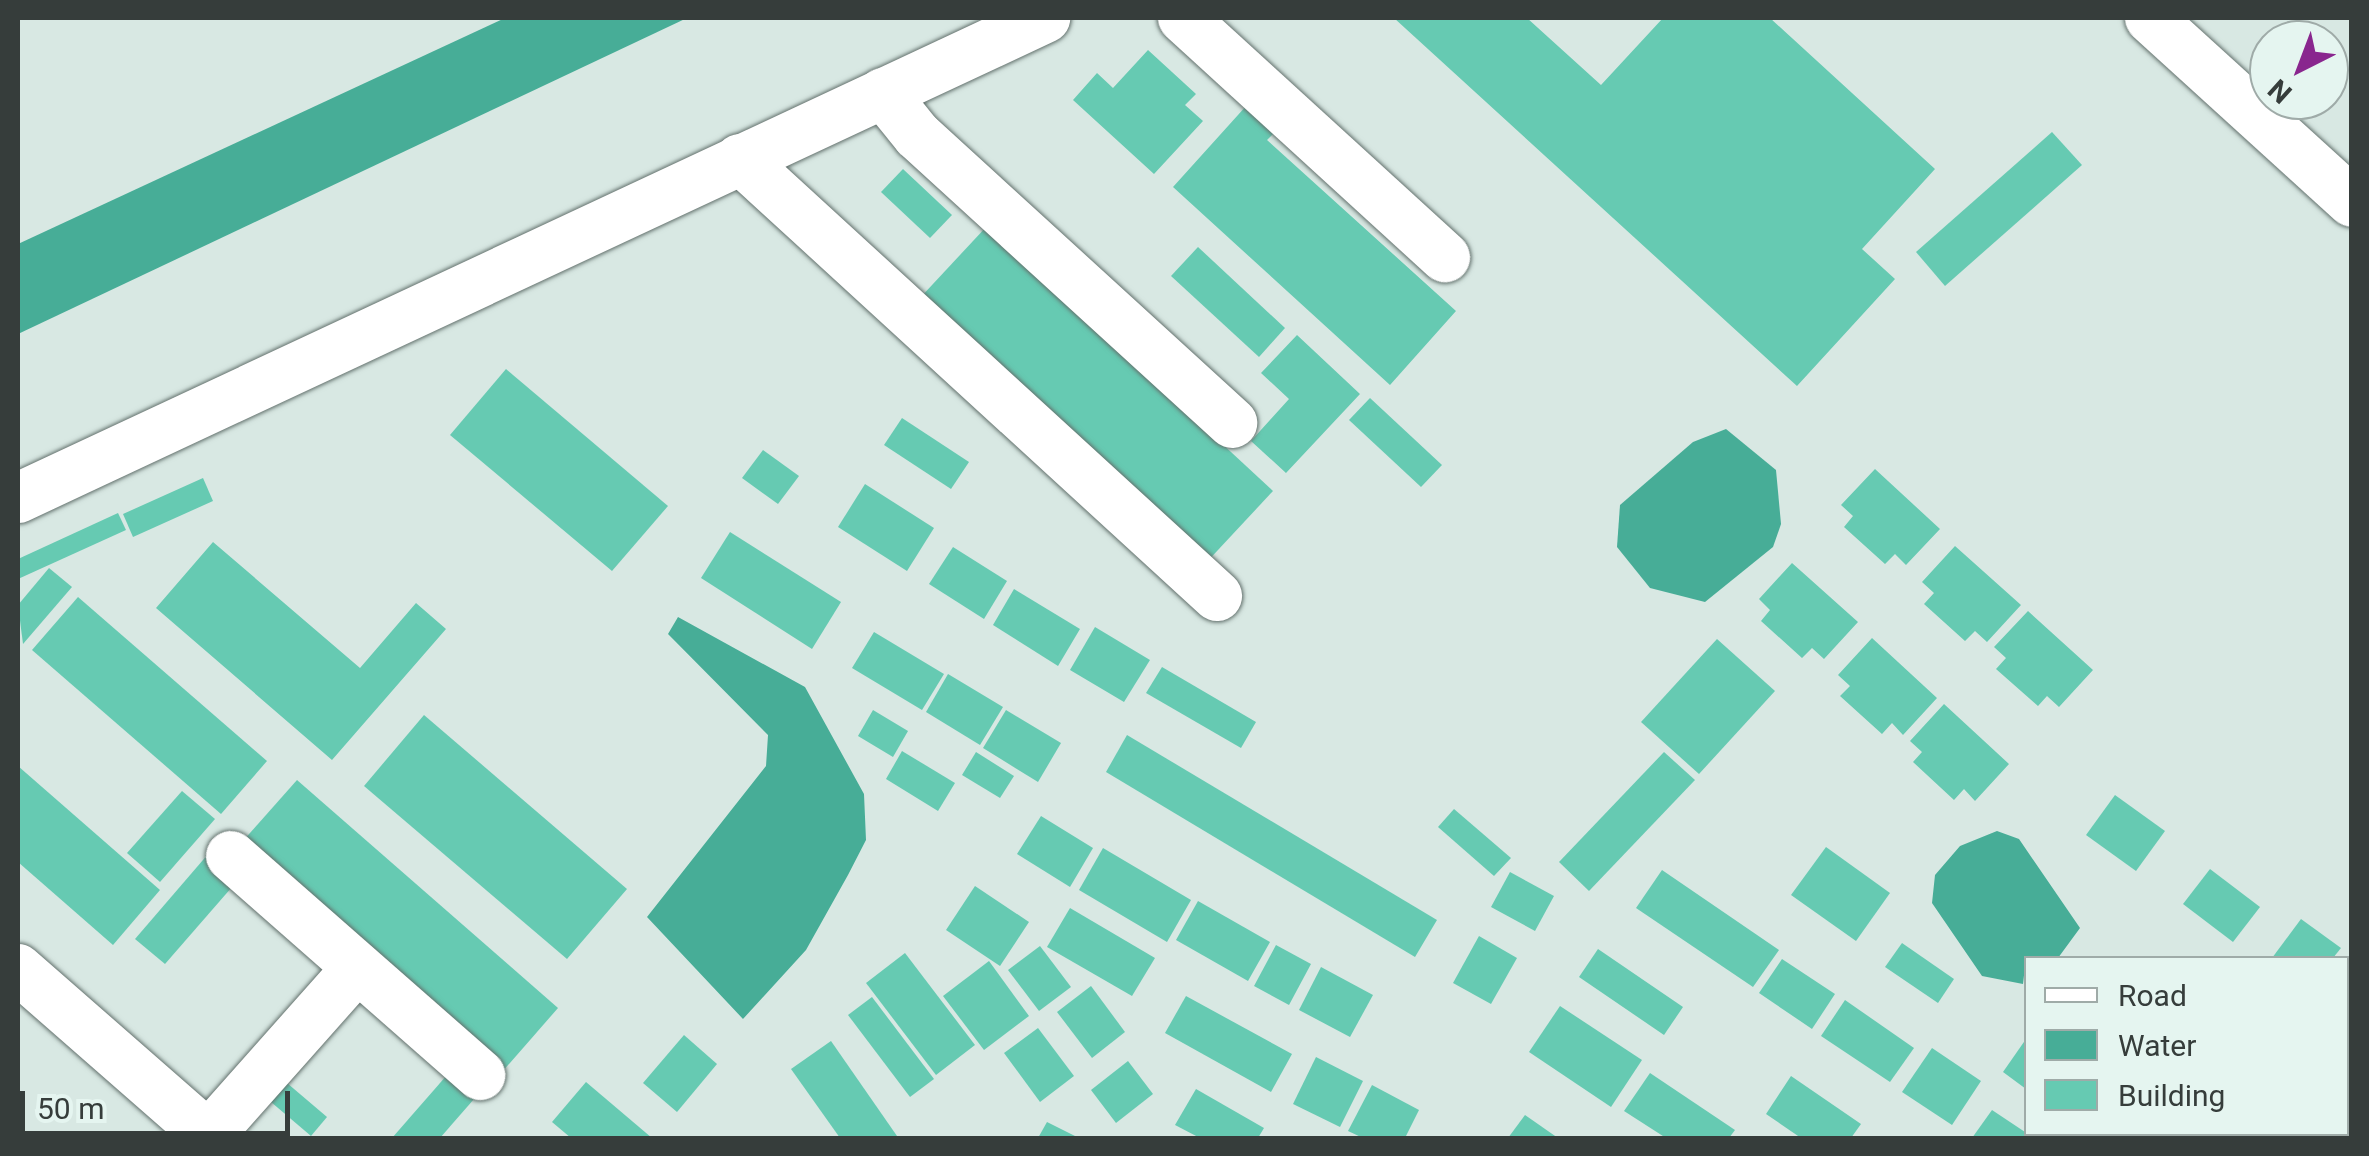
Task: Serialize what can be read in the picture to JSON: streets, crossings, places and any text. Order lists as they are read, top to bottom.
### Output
{
  "legend": ["Road", "Water", "Building"],
  "scale_bar": "50 m",
  "north": "bottom left"
}
